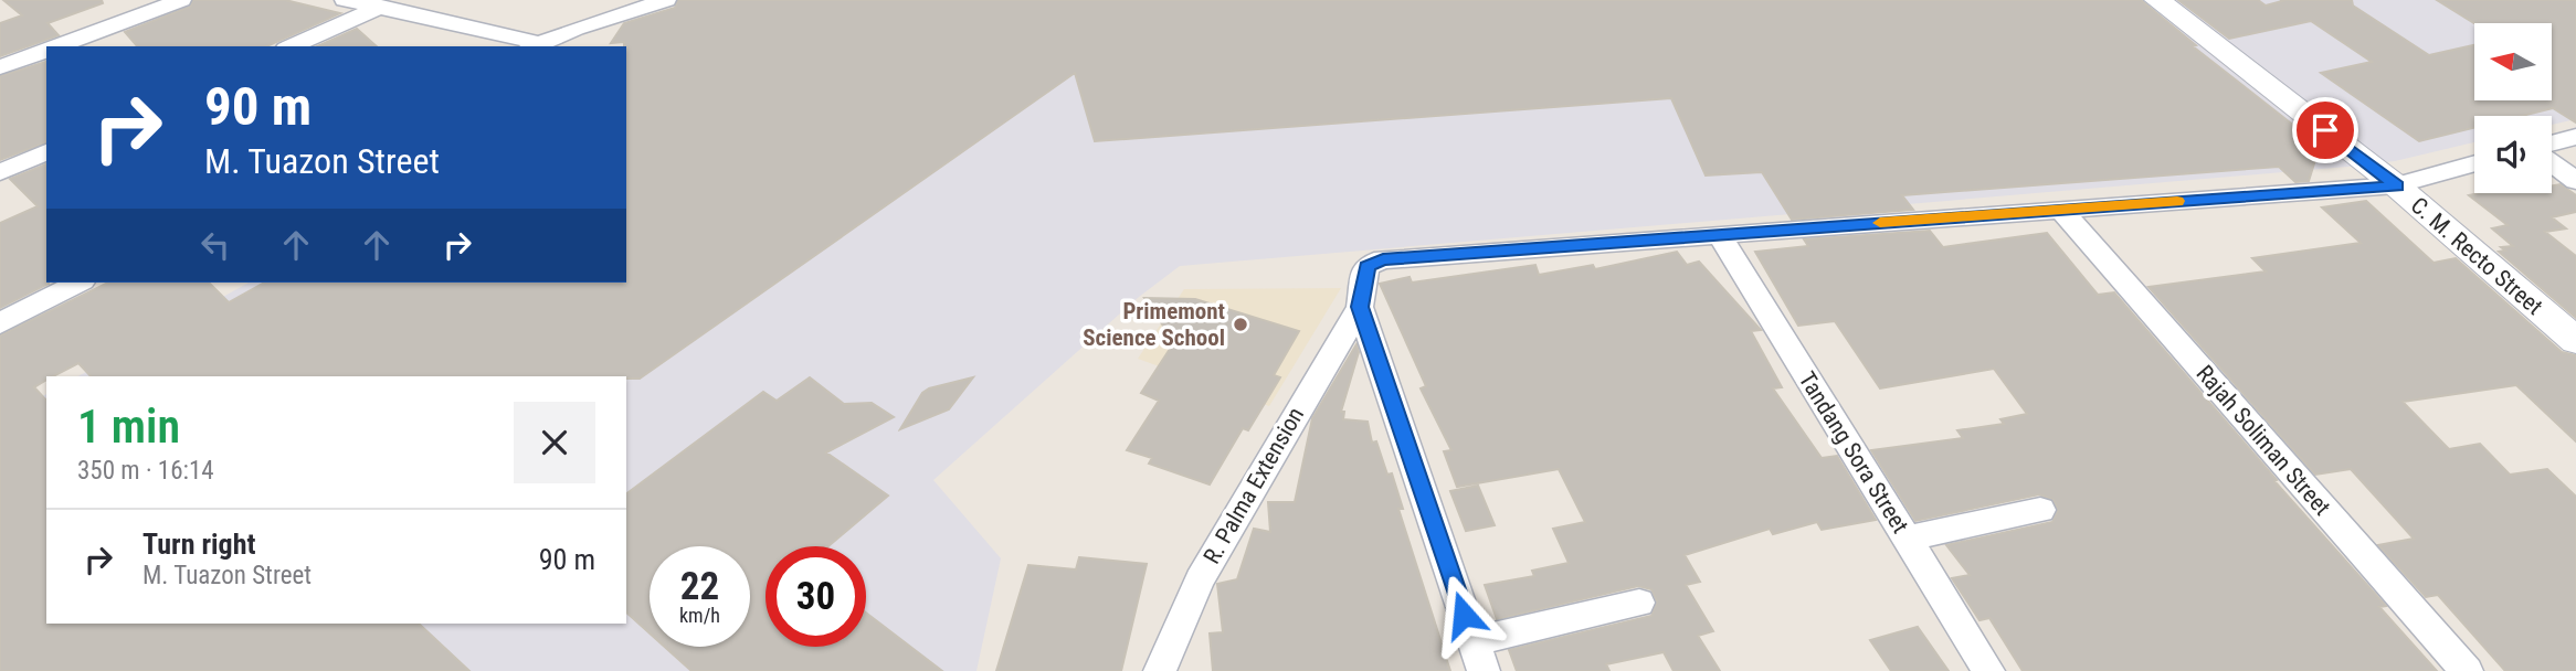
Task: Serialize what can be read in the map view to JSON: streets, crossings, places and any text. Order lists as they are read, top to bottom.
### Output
{
  "streets": {
    "street": [
      "C. M. Recto Street",
      "Rajah Soliman Street",
      "Tandang Sora Street",
      "R. Palma Extension"
    ]
  },
  "places": ["Primemont Science School"],
  "north": "left",
  "page": {
    "turn": ["90 m", "M. Tuazon Street"],
    "heading": ["1 min", "350 m · 16:14"],
    "list": [
      {
        "name": "Turn right",
        "note": "M. Tuazon Street",
        "value": "90 m"
      }
    ],
    "speed": "22 km/h",
    "limit": "30"
  }
}
